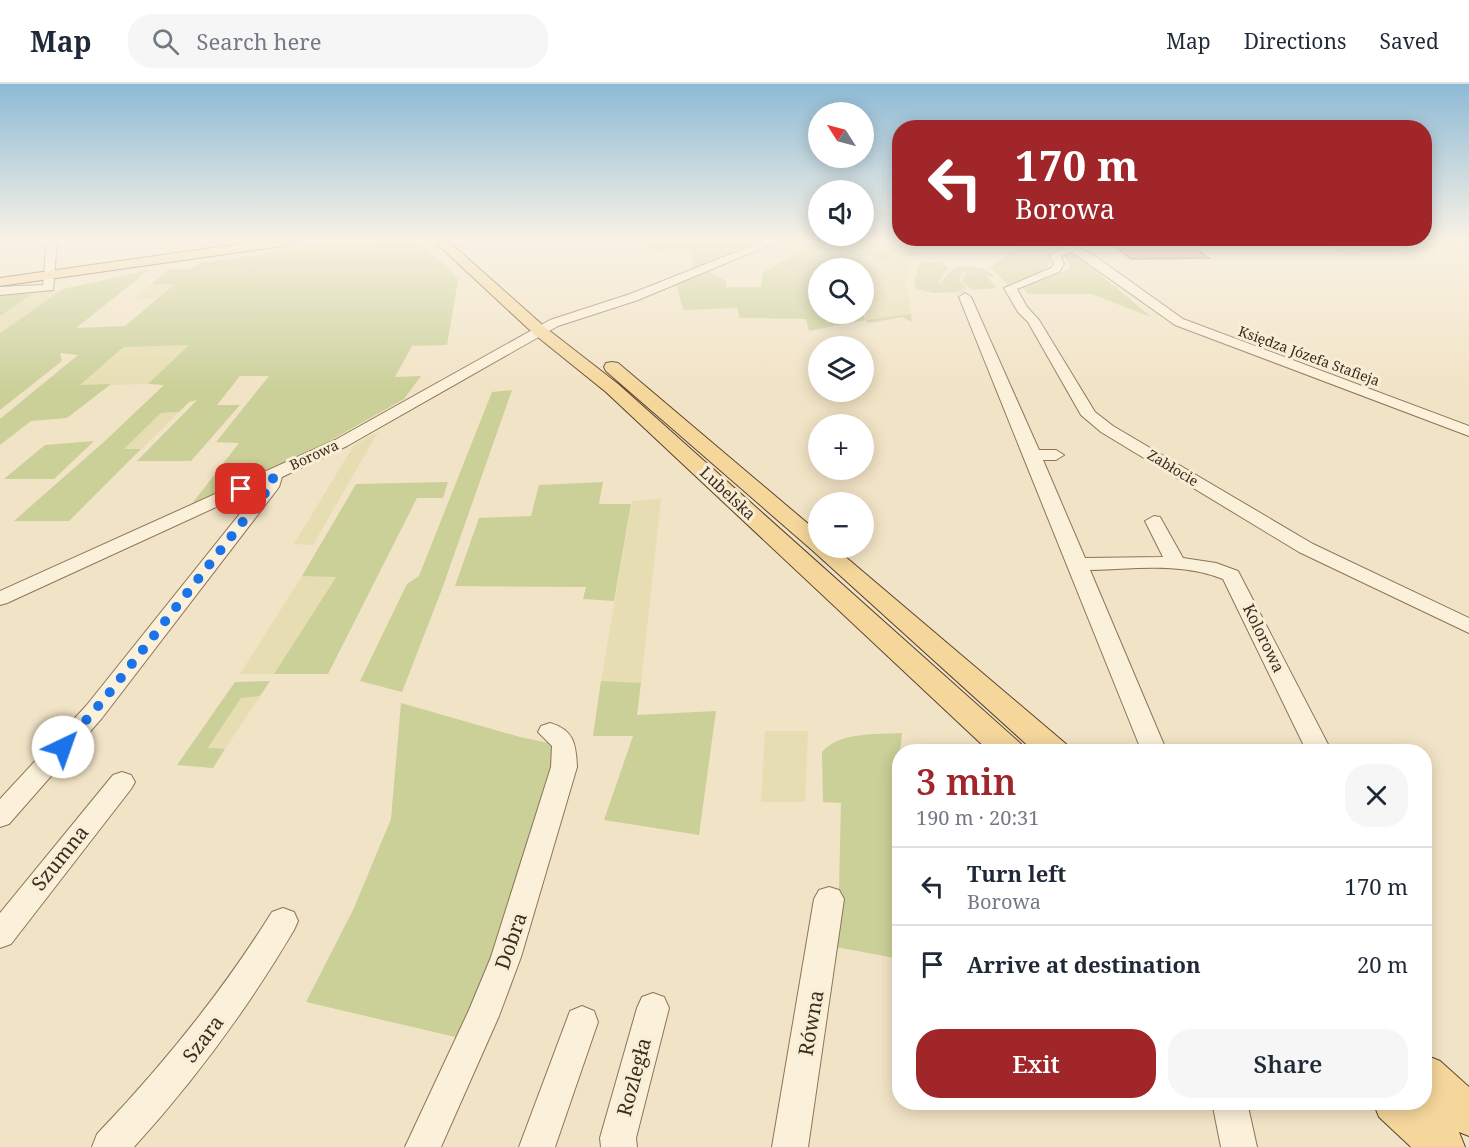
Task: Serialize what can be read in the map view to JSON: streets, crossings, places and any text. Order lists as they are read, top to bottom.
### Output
{
  "streets": {
    "main road": ["Lubelska"],
    "street": [
      "Księdza Józefa Stafieja",
      "Borowa",
      "Zabłocie",
      "Kolorowa",
      "Szumna",
      "Dobra",
      "Równa",
      "Szara",
      "Rozległa"
    ]
  },
  "crossings": [
    ["Borowa", "Lubelska"]
  ],
  "north": "top left",
  "page": {
    "header": "Map",
    "search": "Search here",
    "nav": ["Map", "Directions", "Saved"],
    "map_buttons": ["+", "−"],
    "turn": ["170 m", "Borowa"],
    "heading": ["3 min", "190 m · 20:31"],
    "list": [
      {
        "name": "Turn left",
        "note": "Borowa",
        "value": "170 m"
      },
      {
        "name": "Arrive at destination",
        "value": "20 m"
      }
    ],
    "buttons": ["Exit", "Share"]
  }
}
